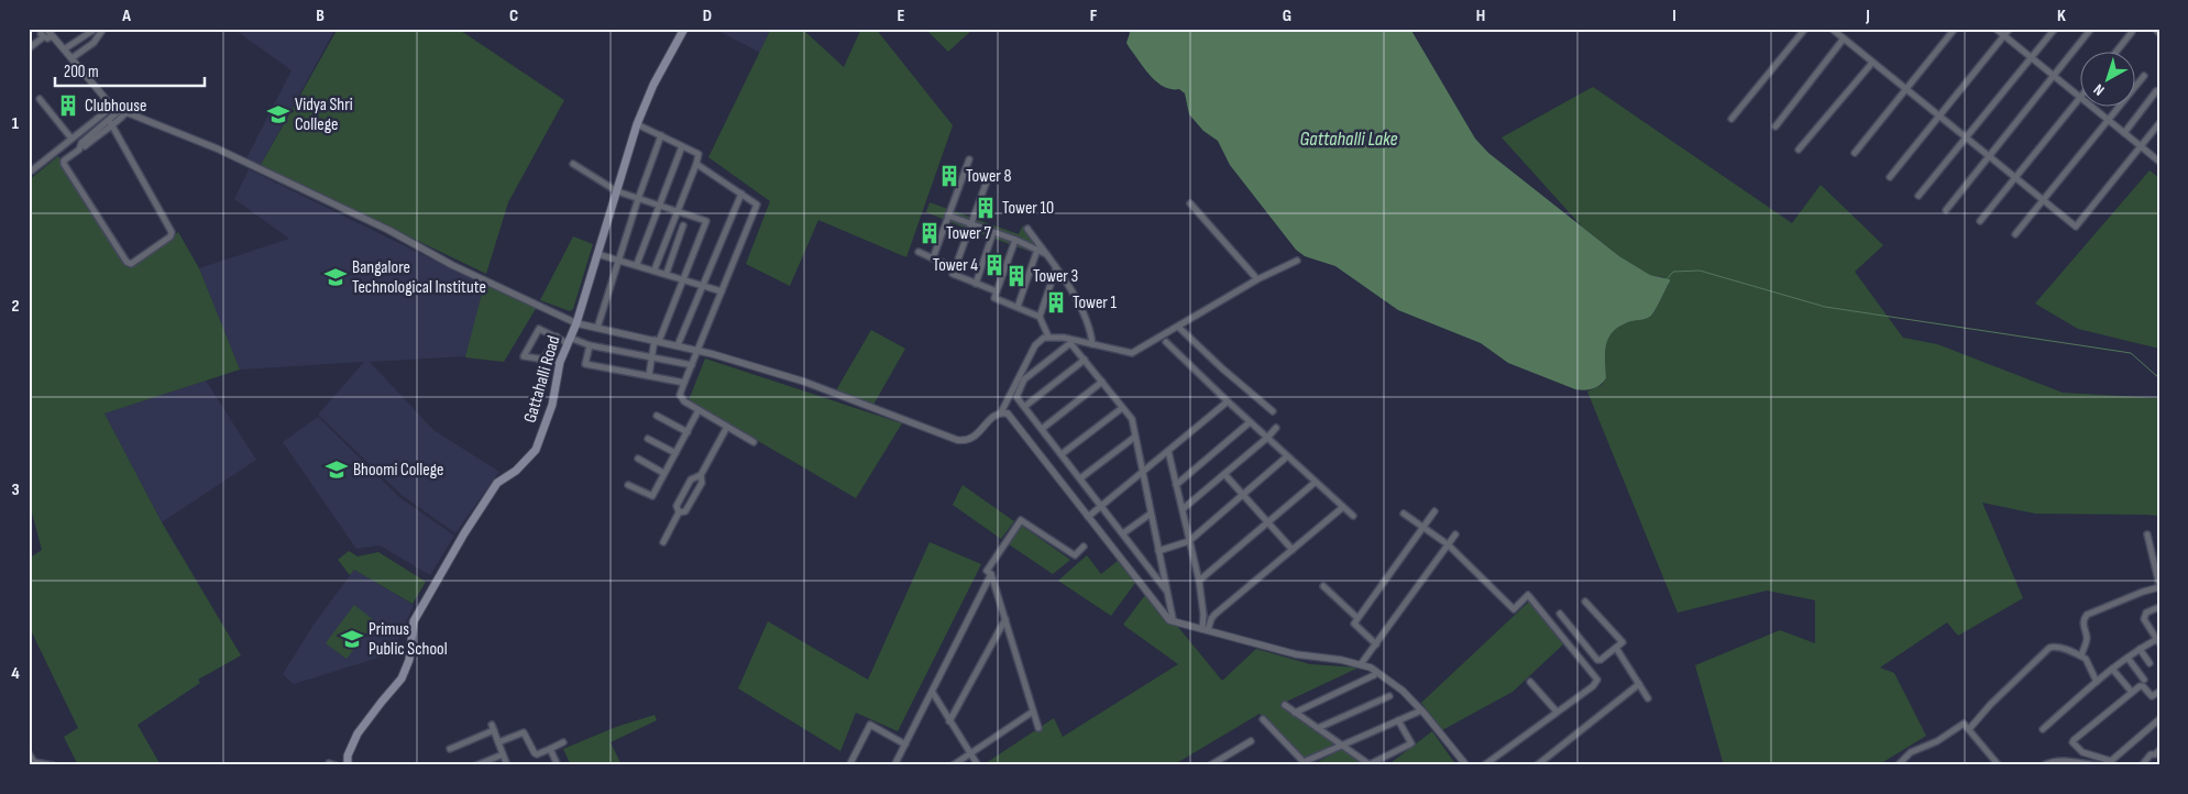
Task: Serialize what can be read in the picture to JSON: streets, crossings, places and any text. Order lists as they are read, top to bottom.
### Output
{
  "streets": {
    "main road": ["Gattahalli Road"]
  },
  "water": ["Gattahalli Lake"],
  "places": {
    "building": [
      "Clubhouse",
      "Tower 8",
      "Tower 10",
      "Tower 7",
      "Tower 4",
      "Tower 3",
      "Tower 1"
    ],
    "school or university": [
      "Vidya Shri College",
      "Bangalore Technological Institute",
      "Bhoomi College",
      "Primus Public School"
    ]
  },
  "scale_bar": "200 m",
  "north": "bottom left",
  "grid": {
    "columns": [
      "A",
      "B",
      "C",
      "D",
      "E",
      "F",
      "G",
      "H",
      "I",
      "J",
      "K"
    ],
    "rows": [
      "1",
      "2",
      "3",
      "4"
    ]
  }
}
